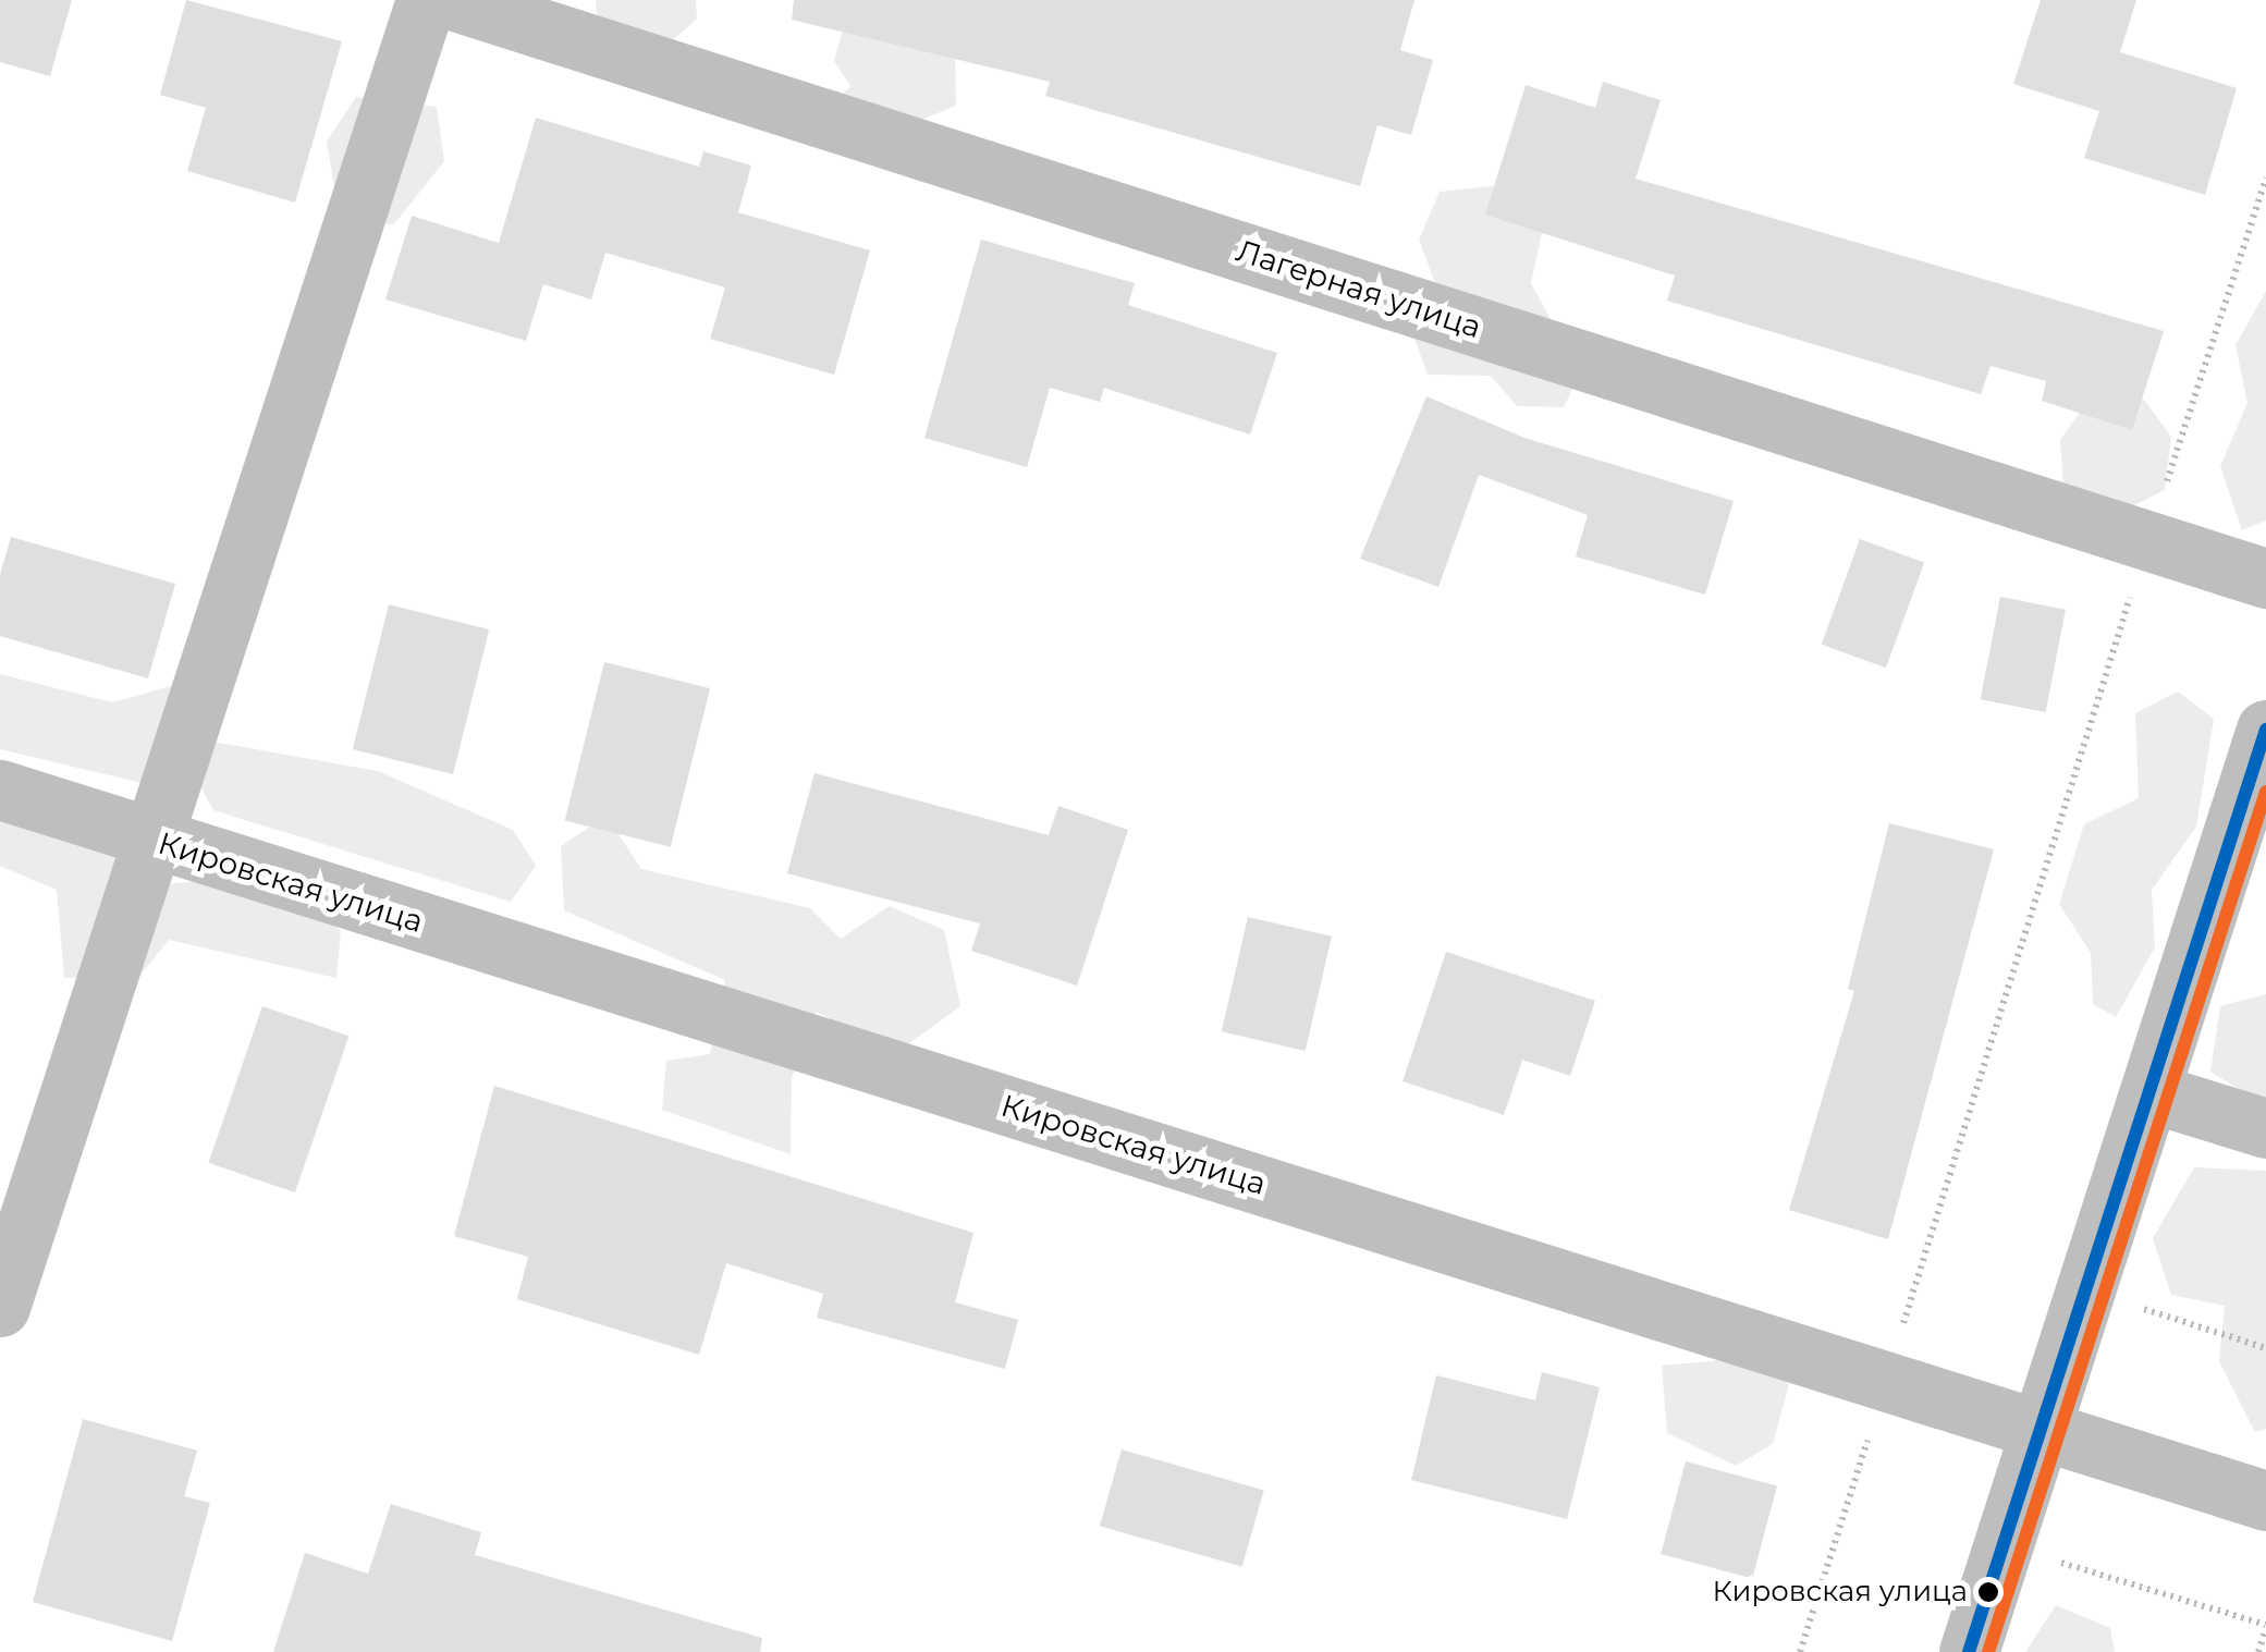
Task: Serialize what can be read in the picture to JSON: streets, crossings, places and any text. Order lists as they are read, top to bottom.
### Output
{
  "streets": {
    "street": ["Лагерная улица", "Кировская улица"]
  },
  "places": ["Кировская улица"]
}
